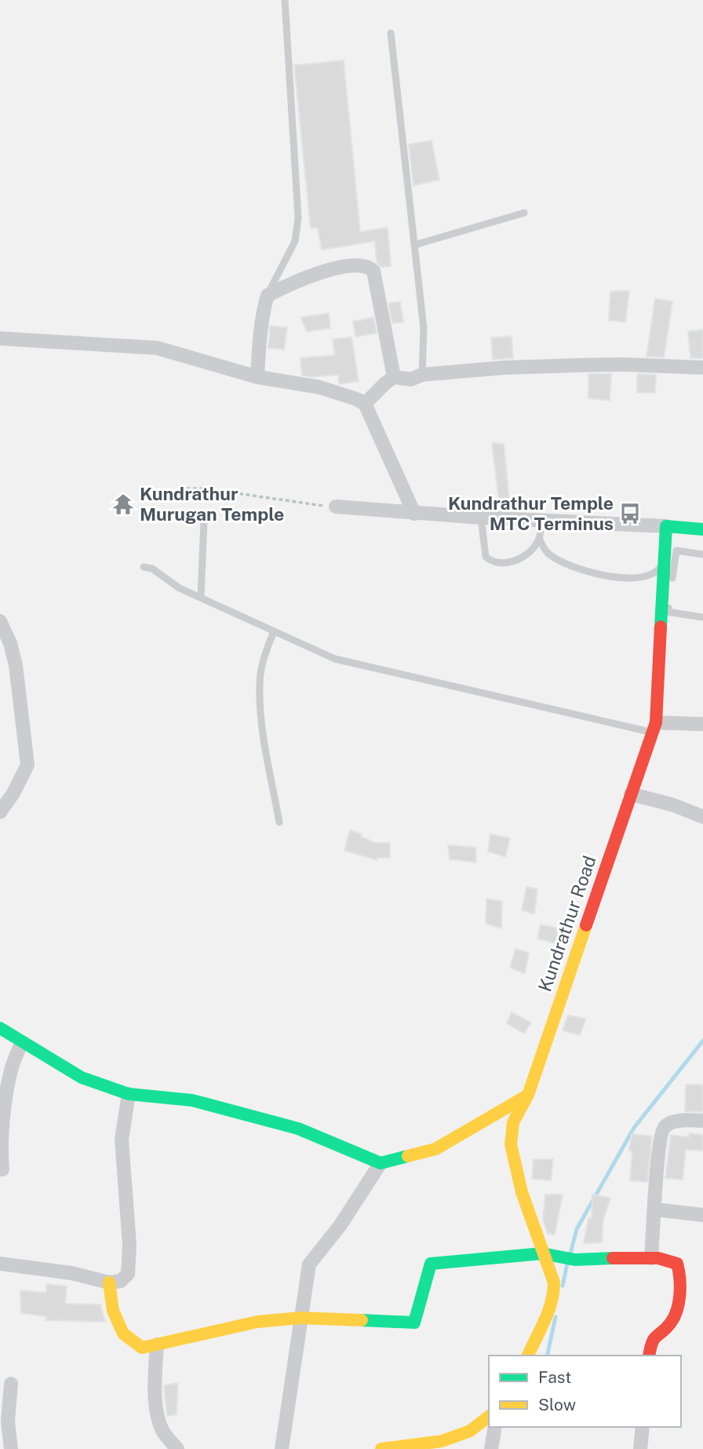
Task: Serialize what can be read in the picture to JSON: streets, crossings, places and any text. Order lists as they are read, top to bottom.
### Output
{
  "streets": {
    "street": ["Kundrathur Road"]
  },
  "places": {
    "temple": ["Kundrathur Murugan Temple"],
    "bus stop": ["Kundrathur Temple MTC Terminus"]
  },
  "legend": ["Fast", "Slow"]
}
